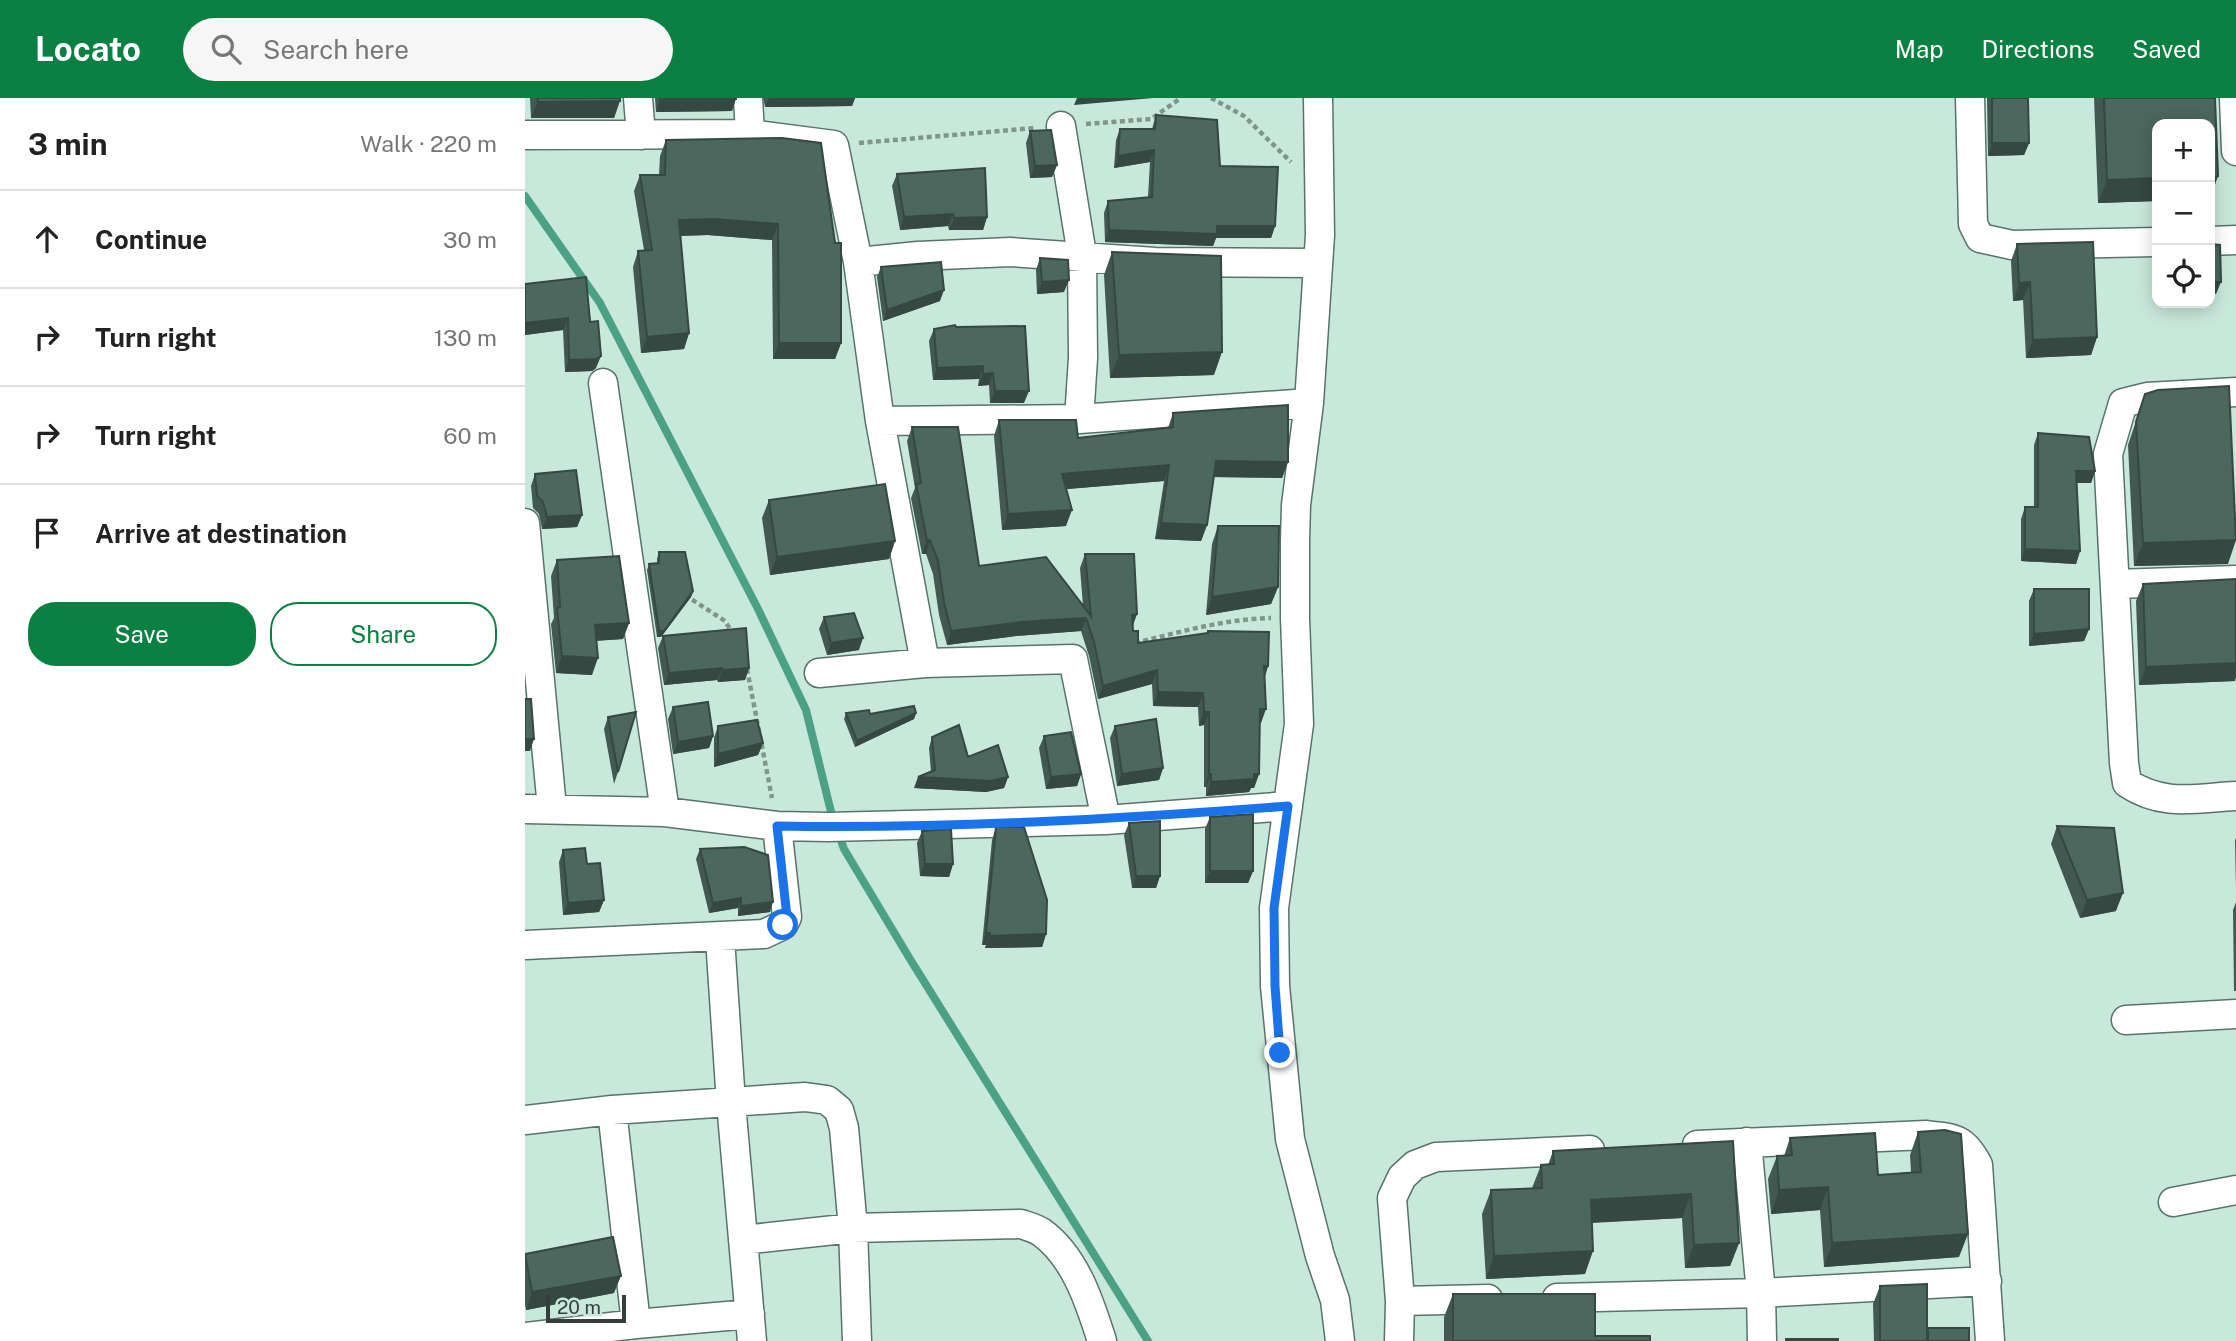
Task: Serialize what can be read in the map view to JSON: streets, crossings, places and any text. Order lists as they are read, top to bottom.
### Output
{
  "scale_bar": "20 m",
  "page": {
    "header": "Locato",
    "search": "Search here",
    "nav": ["Map", "Directions", "Saved"],
    "heading": ["3 min", "Walk · 220 m"],
    "map_buttons": ["+", "−"],
    "list": [
      ["Continue", "30 m"],
      ["Turn right", "130 m"],
      ["Turn right", "60 m"],
      "Arrive at destination"
    ],
    "buttons": ["Save", "Share"],
    "scale": "20 m"
  }
}
